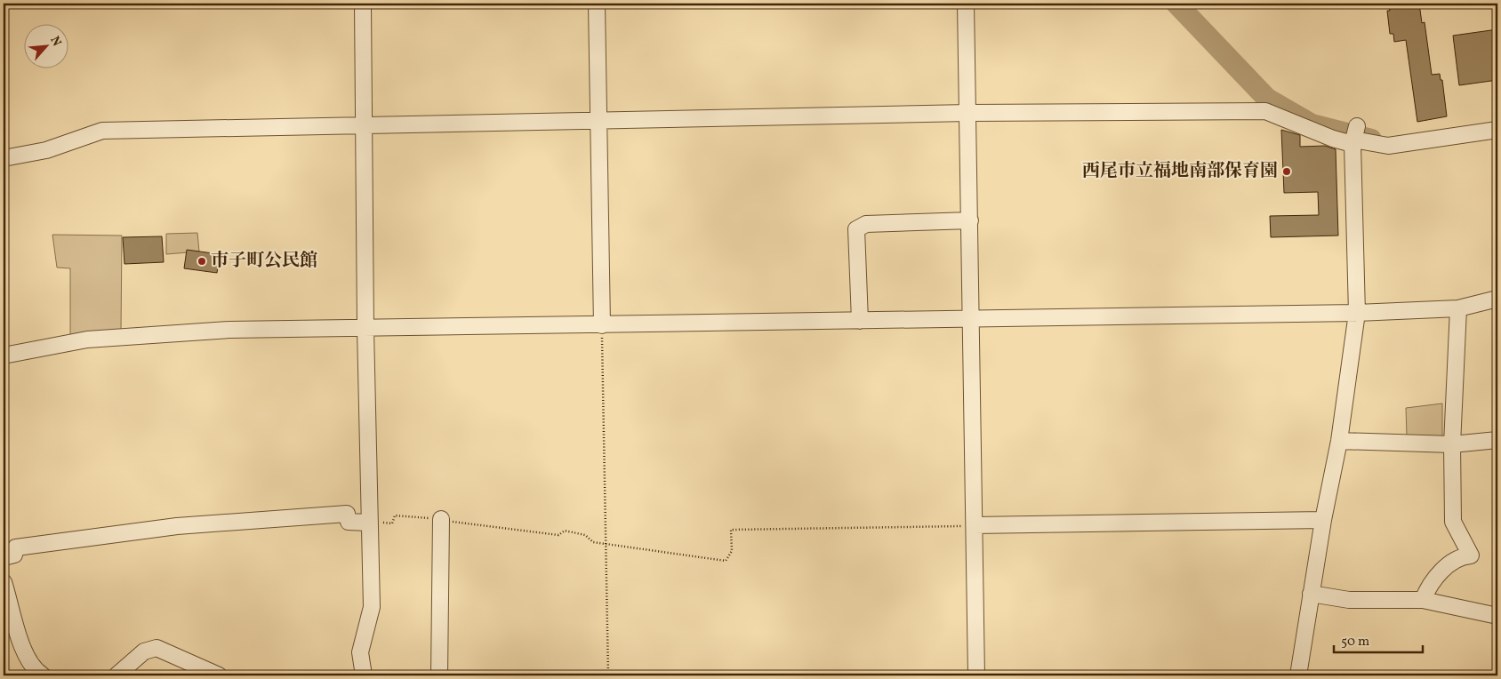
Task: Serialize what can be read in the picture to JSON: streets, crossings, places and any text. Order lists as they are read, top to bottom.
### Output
{
  "places": ["西尾市立福地南部保育園", "市子町公民館"],
  "scale_bar": "50 m",
  "north": "top right"
}
